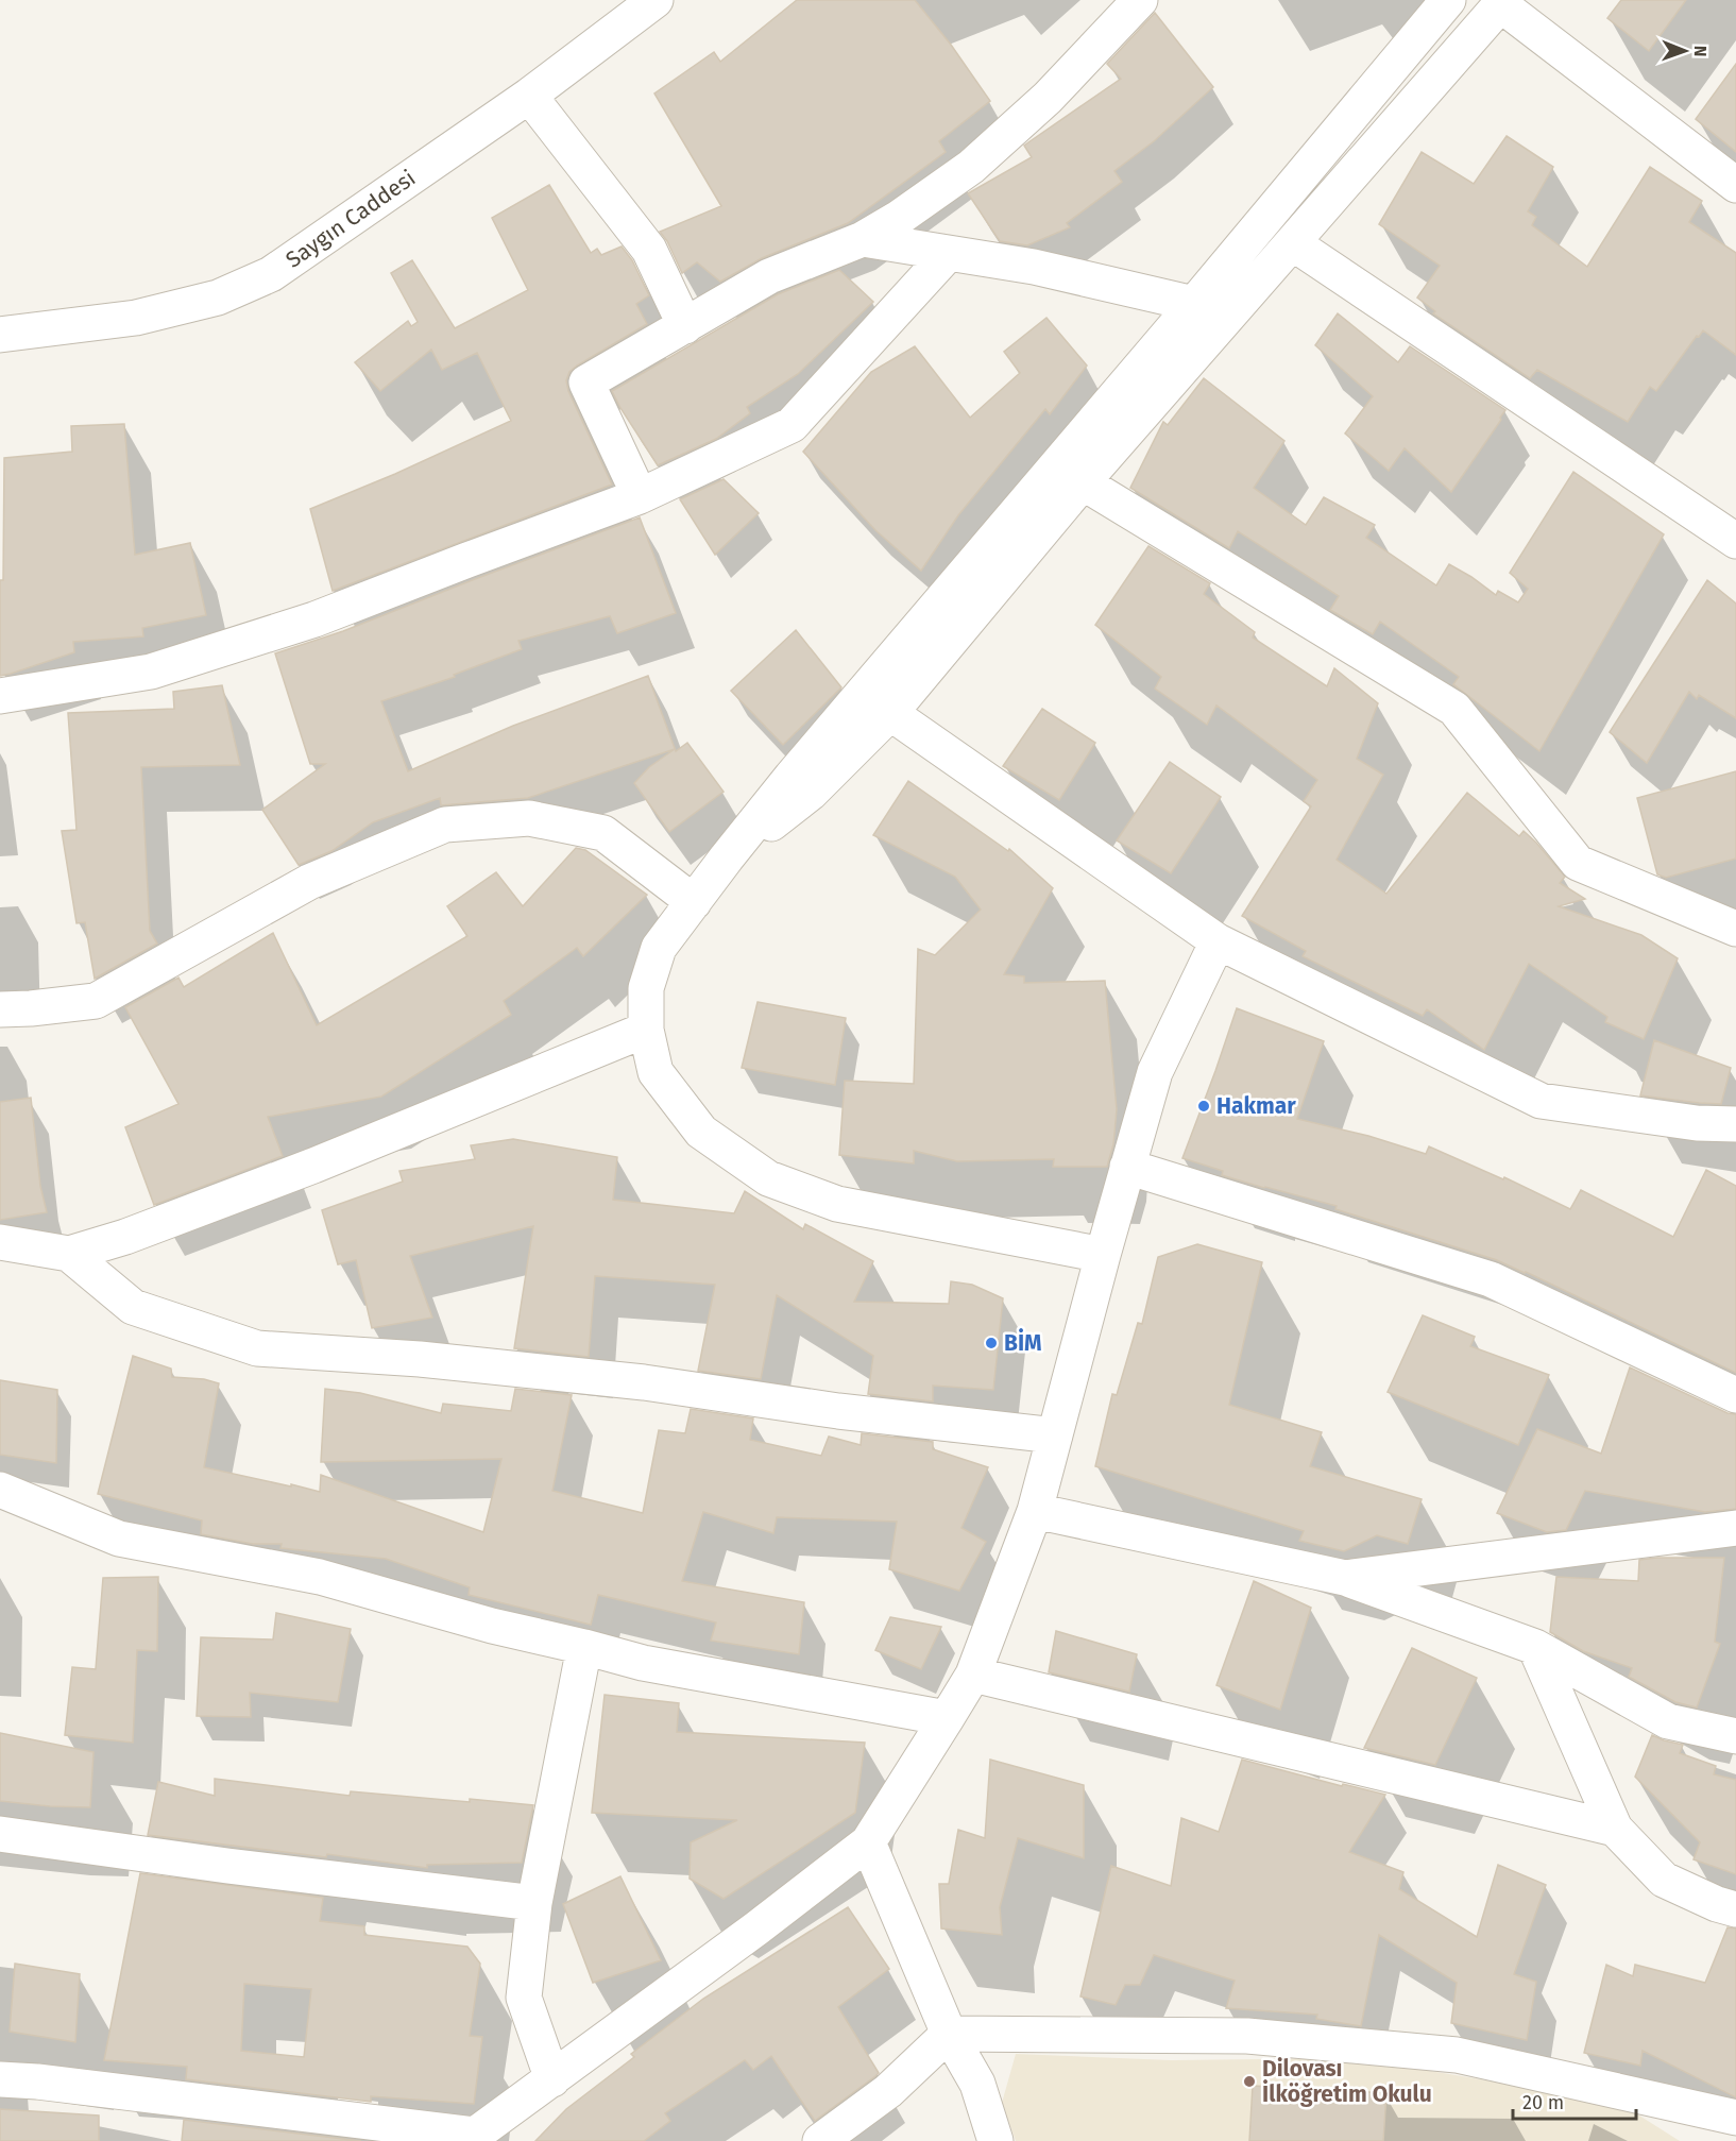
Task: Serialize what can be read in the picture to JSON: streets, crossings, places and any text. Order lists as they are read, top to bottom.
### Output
{
  "streets": {
    "street": ["Saygın Caddesi"]
  },
  "places": ["Hakmar", "BİM", "Dilovası İlköğretim Okulu"],
  "scale_bar": "20 m",
  "north": "right"
}
